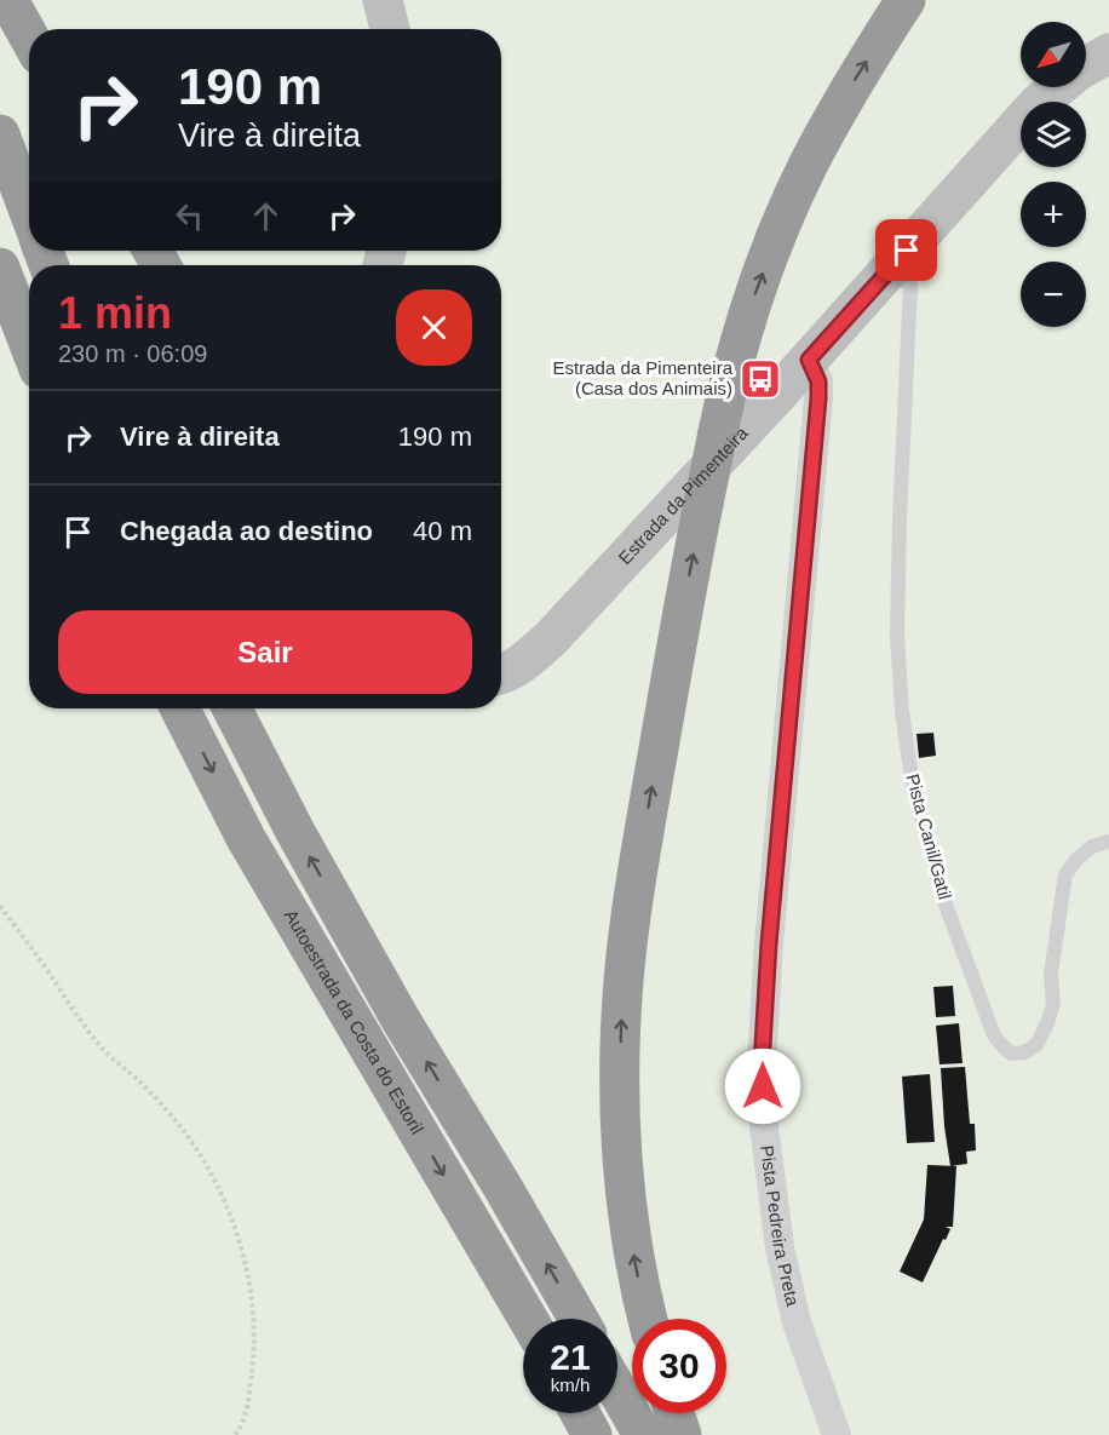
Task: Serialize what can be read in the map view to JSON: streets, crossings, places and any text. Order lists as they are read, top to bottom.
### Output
{
  "streets": {
    "highway": ["Autoestrada da Costa do Estoril"],
    "main road": ["Estrada da Pimenteira"],
    "street": ["Pista Pedreira Preta"],
    "lane": ["Pista Canil/Gatil"]
  },
  "crossings": [
    ["Estrada da Pimenteira", "Pista Canil/Gatil"],
    ["Estrada da Pimenteira", "Pista Pedreira Preta"]
  ],
  "places": {
    "bus stop": ["Estrada da Pimenteira (Casa dos Animais)"]
  },
  "north": "bottom left",
  "page": {
    "map_buttons": ["+", "−"],
    "turn": ["190 m", "Vire à direita"],
    "heading": ["1 min", "230 m · 06:09"],
    "list": [
      {
        "name": "Vire à direita",
        "value": "190 m"
      },
      {
        "name": "Chegada ao destino",
        "value": "40 m"
      }
    ],
    "buttons": "Sair",
    "speed": "21 km/h",
    "limit": "30"
  }
}
